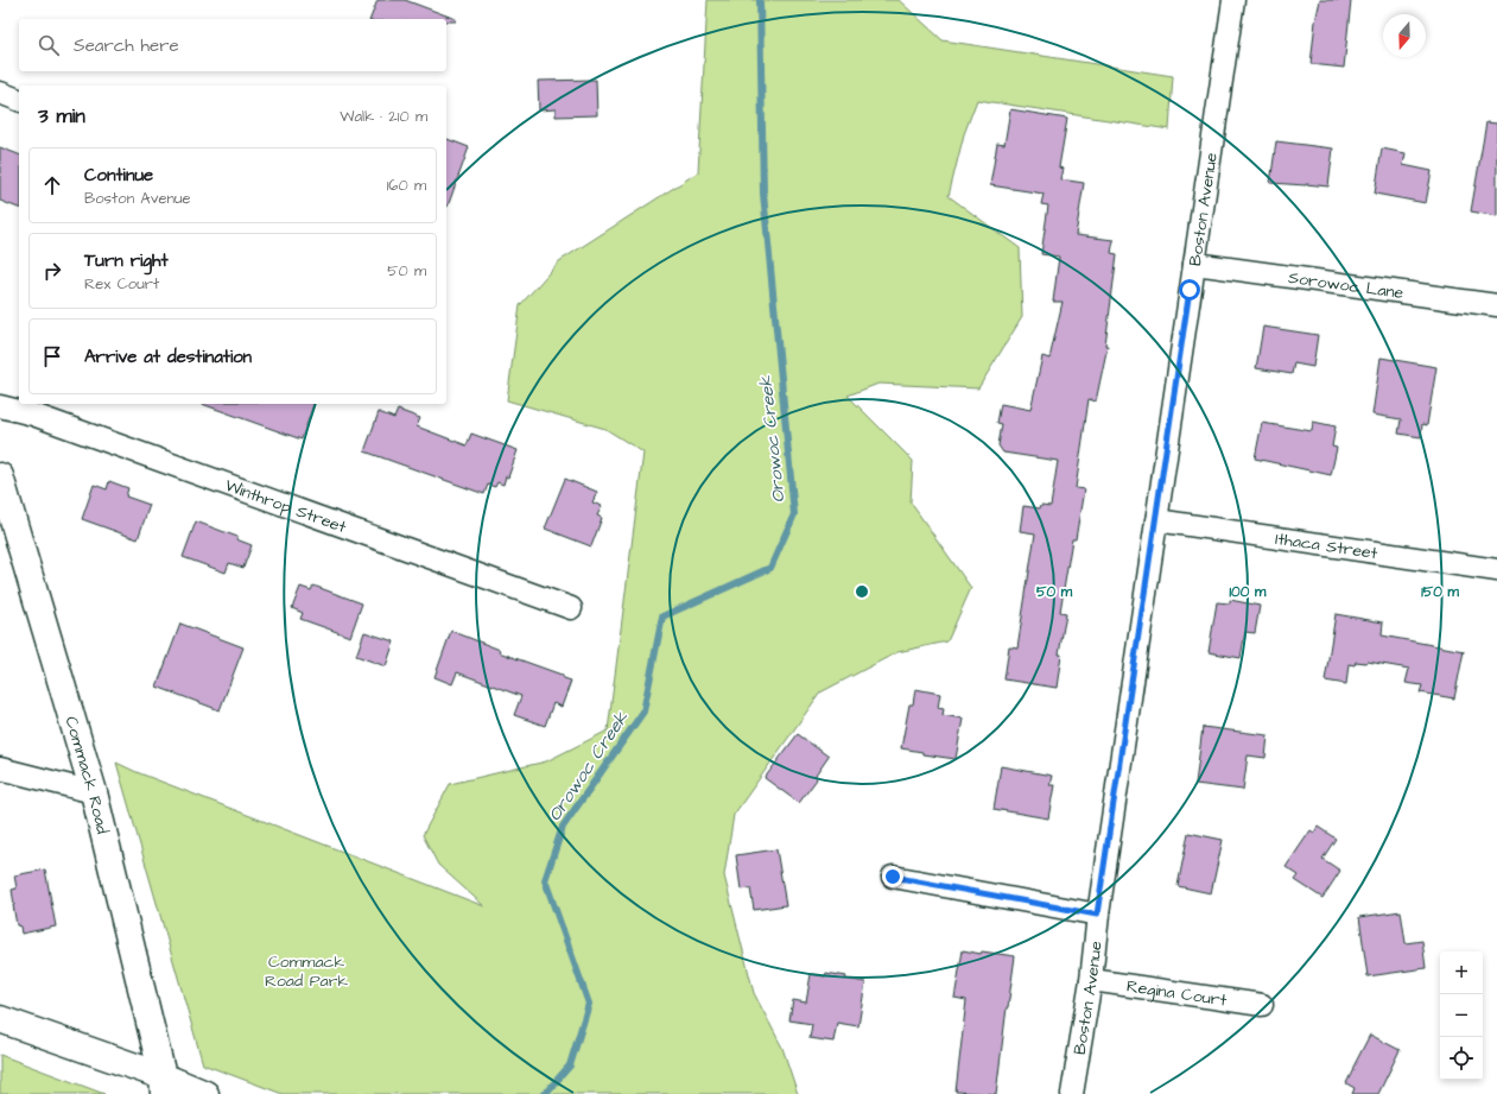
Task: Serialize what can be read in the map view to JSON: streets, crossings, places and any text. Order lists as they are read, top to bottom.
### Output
{
  "streets": {
    "street": [
      "Boston Avenue",
      "Sorowoc Lane",
      "Winthrop Street",
      "Ithaca Street",
      "Commack Road",
      "Regina Court"
    ]
  },
  "crossings": [
    ["Boston Avenue", "Sorowoc Lane"],
    ["Boston Avenue", "Ithaca Street"],
    ["Boston Avenue", "Regina Court"]
  ],
  "water": ["Orowoc Creek"],
  "parks": ["Commack Road Park"],
  "north": "bottom",
  "page": {
    "search": "Search here",
    "heading": ["3 min", "Walk · 210 m"],
    "list": [
      ["Continue", "Boston Avenue", "160 m"],
      ["Turn right", "Rex Court", "50 m"],
      "Arrive at destination"
    ],
    "map_buttons": ["+", "−"]
  },
  "rings": ["50 m", "100 m", "150 m"]
}
